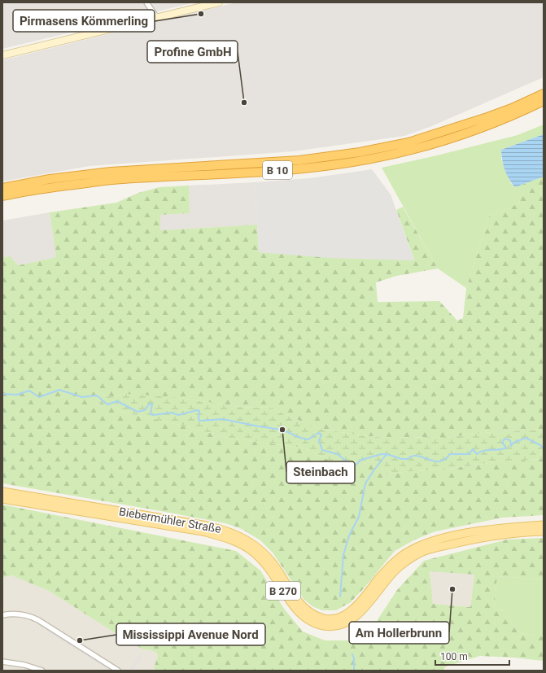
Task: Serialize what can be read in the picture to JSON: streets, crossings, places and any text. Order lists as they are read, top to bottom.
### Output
{
  "streets": {
    "highway": ["B 10"],
    "main road": ["Biebermühler Straße", "B 270"]
  },
  "places": [
    "Pirmasens Kömmerling",
    "Profine GmbH",
    "Steinbach",
    "Am Hollerbrunn",
    "Mississippi Avenue Nord"
  ],
  "scale_bar": "100 m"
}
